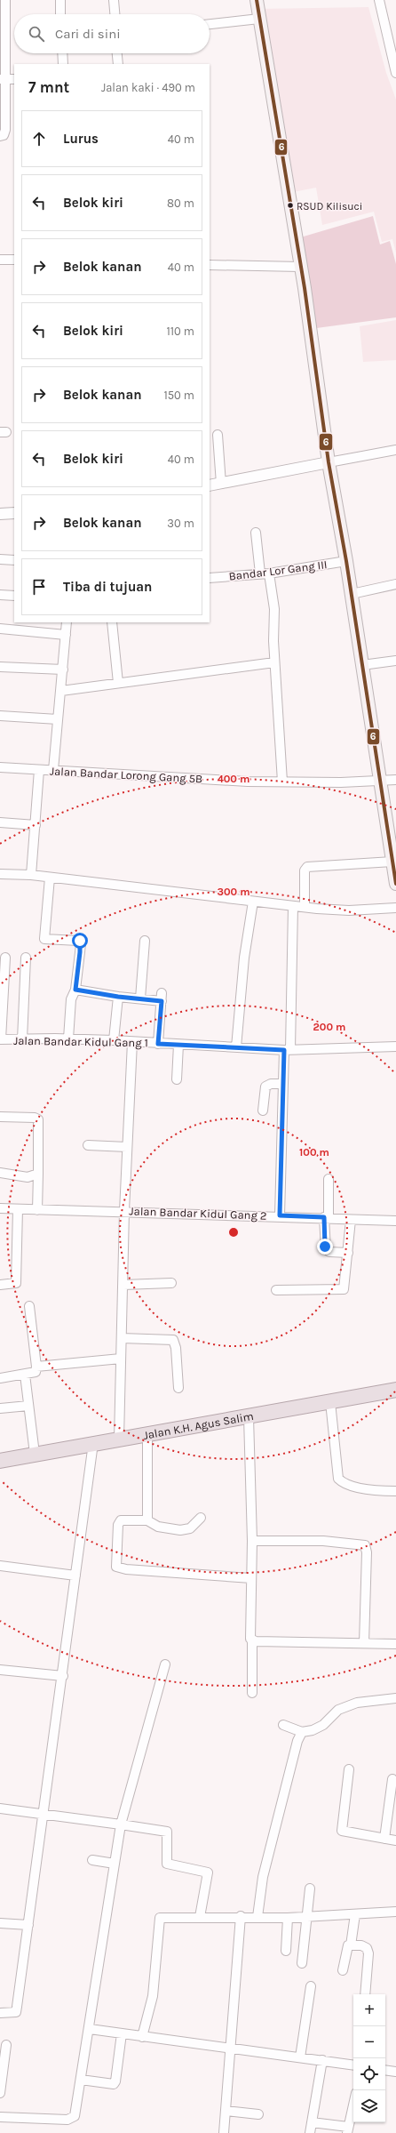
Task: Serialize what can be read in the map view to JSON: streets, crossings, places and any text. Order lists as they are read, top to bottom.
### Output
{
  "streets": {
    "highway": ["Jalan K.H. Agus Salim"],
    "street": [
      "Bandar Lor Gang III",
      "Jalan Bandar Lorong Gang 5B",
      "Jalan Bandar Kidul Gang 1",
      "Jalan Bandar Kidul Gang 2"
    ]
  },
  "places": ["RSUD Kilisuci"],
  "lines": ["transit line 6"],
  "page": {
    "search": "Cari di sini",
    "heading": ["7 mnt", "Jalan kaki · 490 m"],
    "list": [
      ["Lurus", "40 m"],
      ["Belok kiri", "80 m"],
      ["Belok kanan", "40 m"],
      ["Belok kiri", "110 m"],
      ["Belok kanan", "150 m"],
      ["Belok kiri", "40 m"],
      ["Belok kanan", "30 m"],
      "Tiba di tujuan"
    ],
    "map_buttons": ["+", "−"]
  },
  "rings": [
    "400 m",
    "300 m",
    "200 m",
    "100 m"
  ]
}
